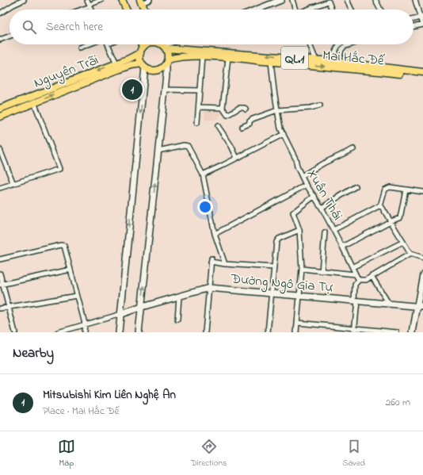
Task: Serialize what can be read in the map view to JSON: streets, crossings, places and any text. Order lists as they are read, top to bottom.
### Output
{
  "streets": {
    "main road": ["Mai Hắc Đế", "QL.1", "Nguyên Trãi"],
    "street": ["Xuân Thái", "Đường Ngô Gia Tự"]
  },
  "crossings": [
    ["Mai Hắc Đế", "QL.1"],
    ["Mai Hắc Đế", "Xuân Thái"],
    ["QL.1", "Nguyên Trãi"]
  ],
  "page": {
    "search": "Search here",
    "pins": "1",
    "heading": "Nearby",
    "list": [
      {
        "mark": "1",
        "name": "Mitsubishi Kim Liên Nghệ An",
        "note": "Place · Mai Hắc Đế",
        "value": "260 m"
      }
    ],
    "nav": ["Map", "Directions", "Saved"]
  }
}
